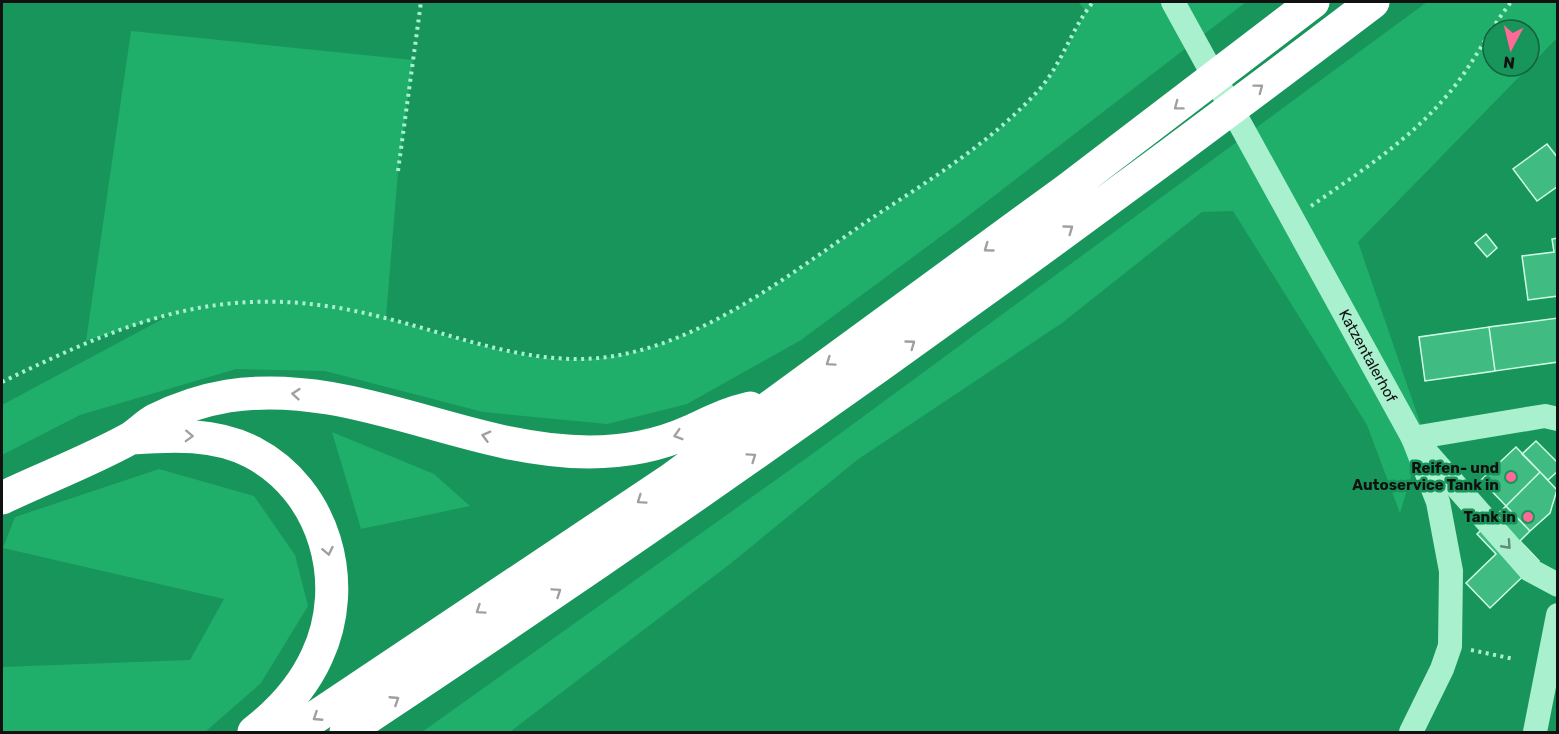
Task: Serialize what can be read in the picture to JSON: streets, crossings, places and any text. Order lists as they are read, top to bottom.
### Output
{
  "streets": {
    "street": ["Katzentalerhof"]
  },
  "places": ["Reifen- und Autoservice Tank in", "Tank in"],
  "north": "bottom"
}
